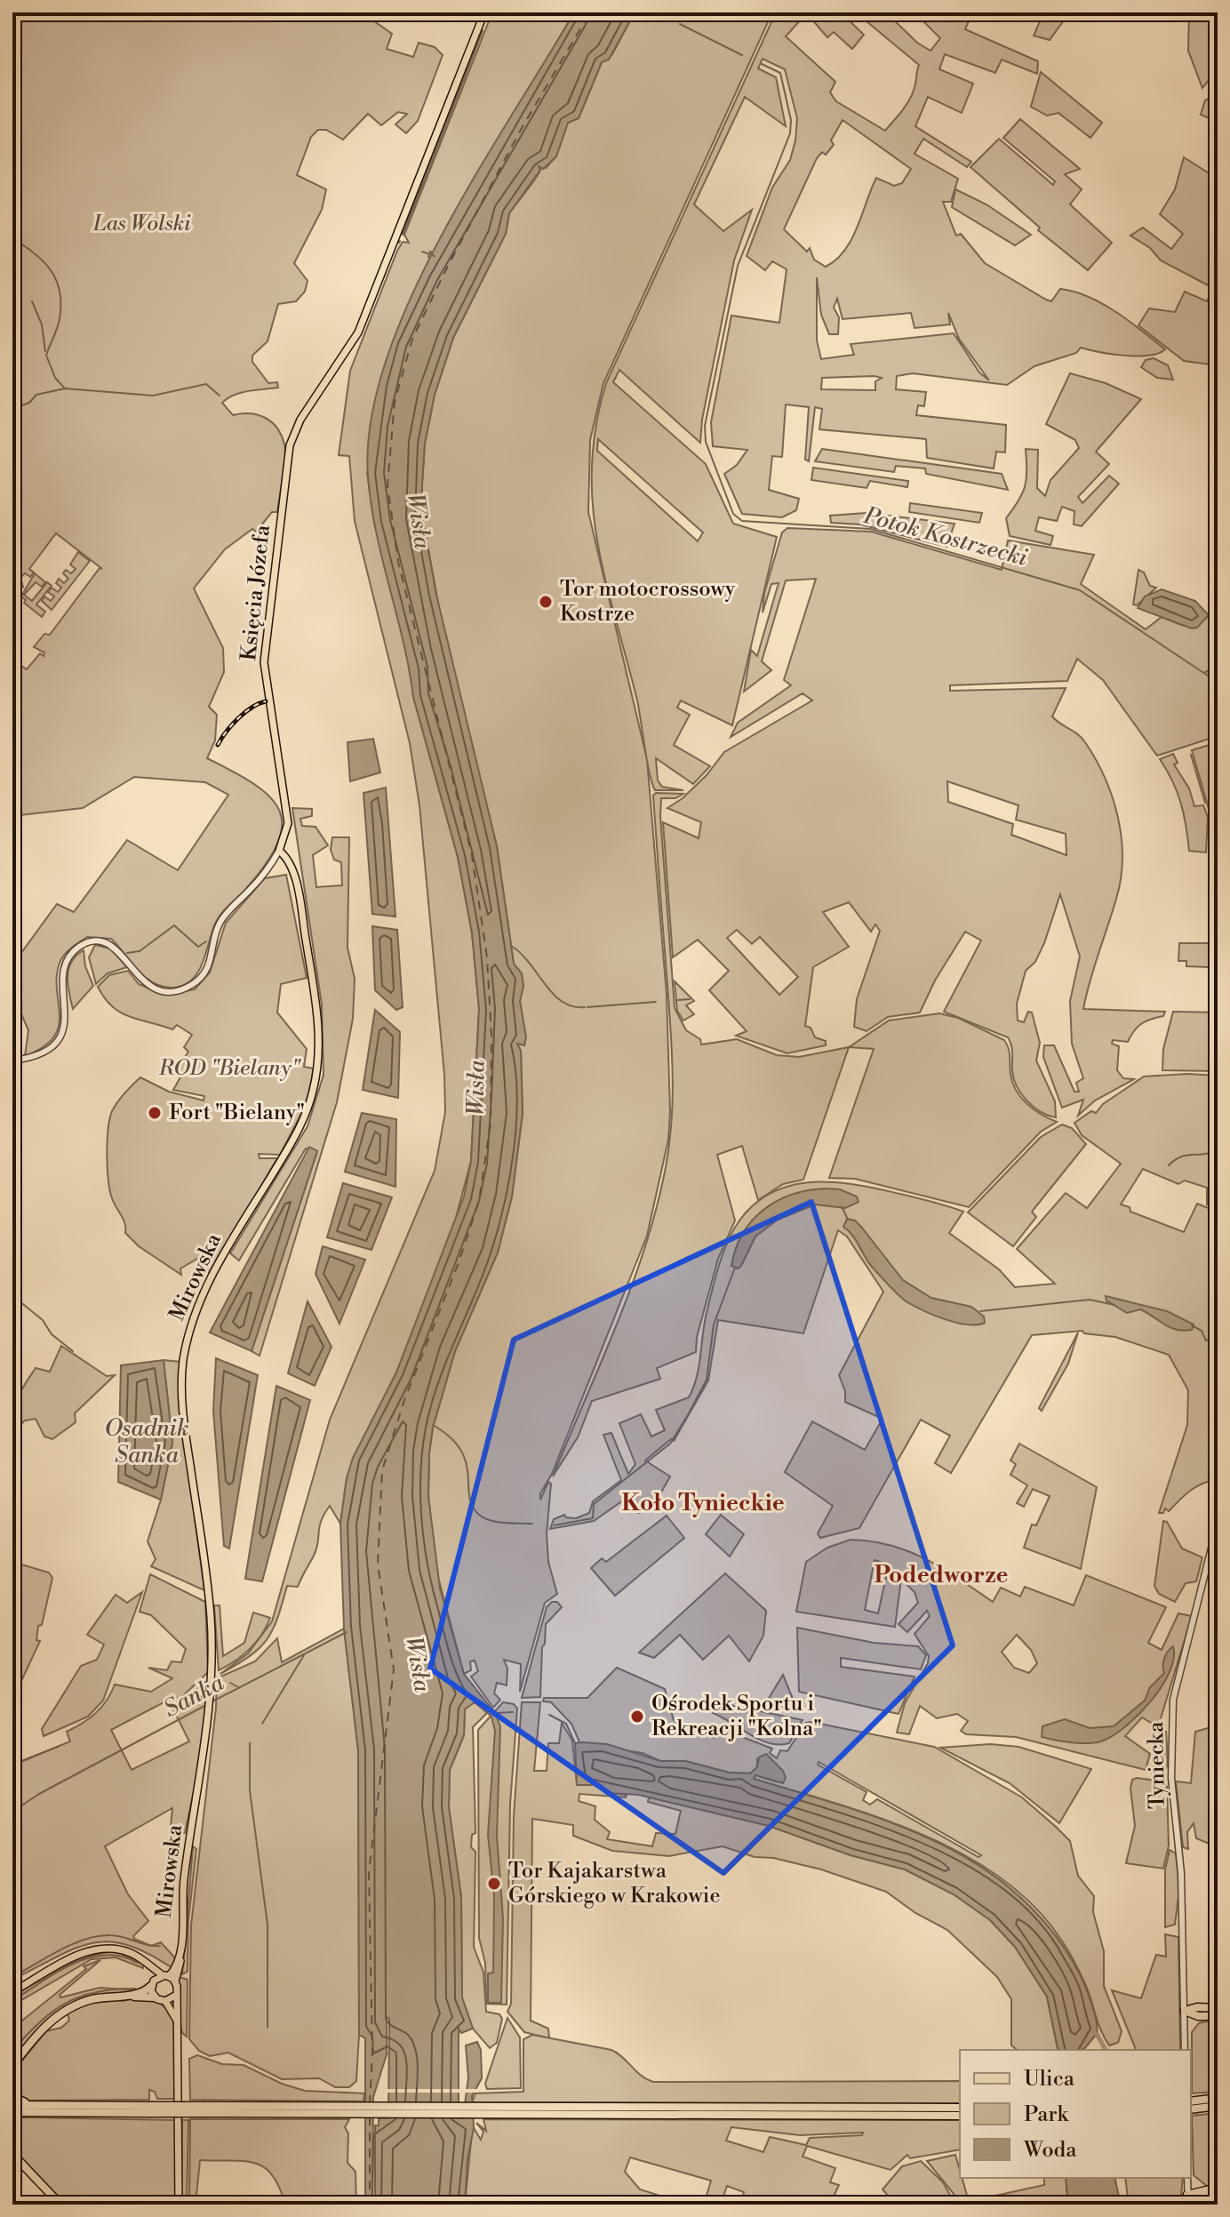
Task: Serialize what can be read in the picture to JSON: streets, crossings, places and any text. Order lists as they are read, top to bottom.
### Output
{
  "streets": {
    "main road": ["Księcia Józefa", "Mirowska"],
    "street": ["Tyniecka"]
  },
  "crossings": [
    ["Księcia Józefa", "Mirowska"]
  ],
  "districts": ["Koło Tynieckie", "Podedworze"],
  "water": [
    "Wisła",
    "Potok Kostrzecki",
    "Osadnik Sanka",
    "Sanka"
  ],
  "parks": ["Las Wolski", "ROD \"Bielany\""],
  "places": [
    "Tor motocrossowy Kostrze",
    "Fort \"Bielany\"",
    "Ośrodek Sportu i Rekreacji \"Kolna\"",
    "Tor Kajakarstwa Górskiego w Krakowie"
  ],
  "legend": ["Ulica", "Park", "Woda"]
}
